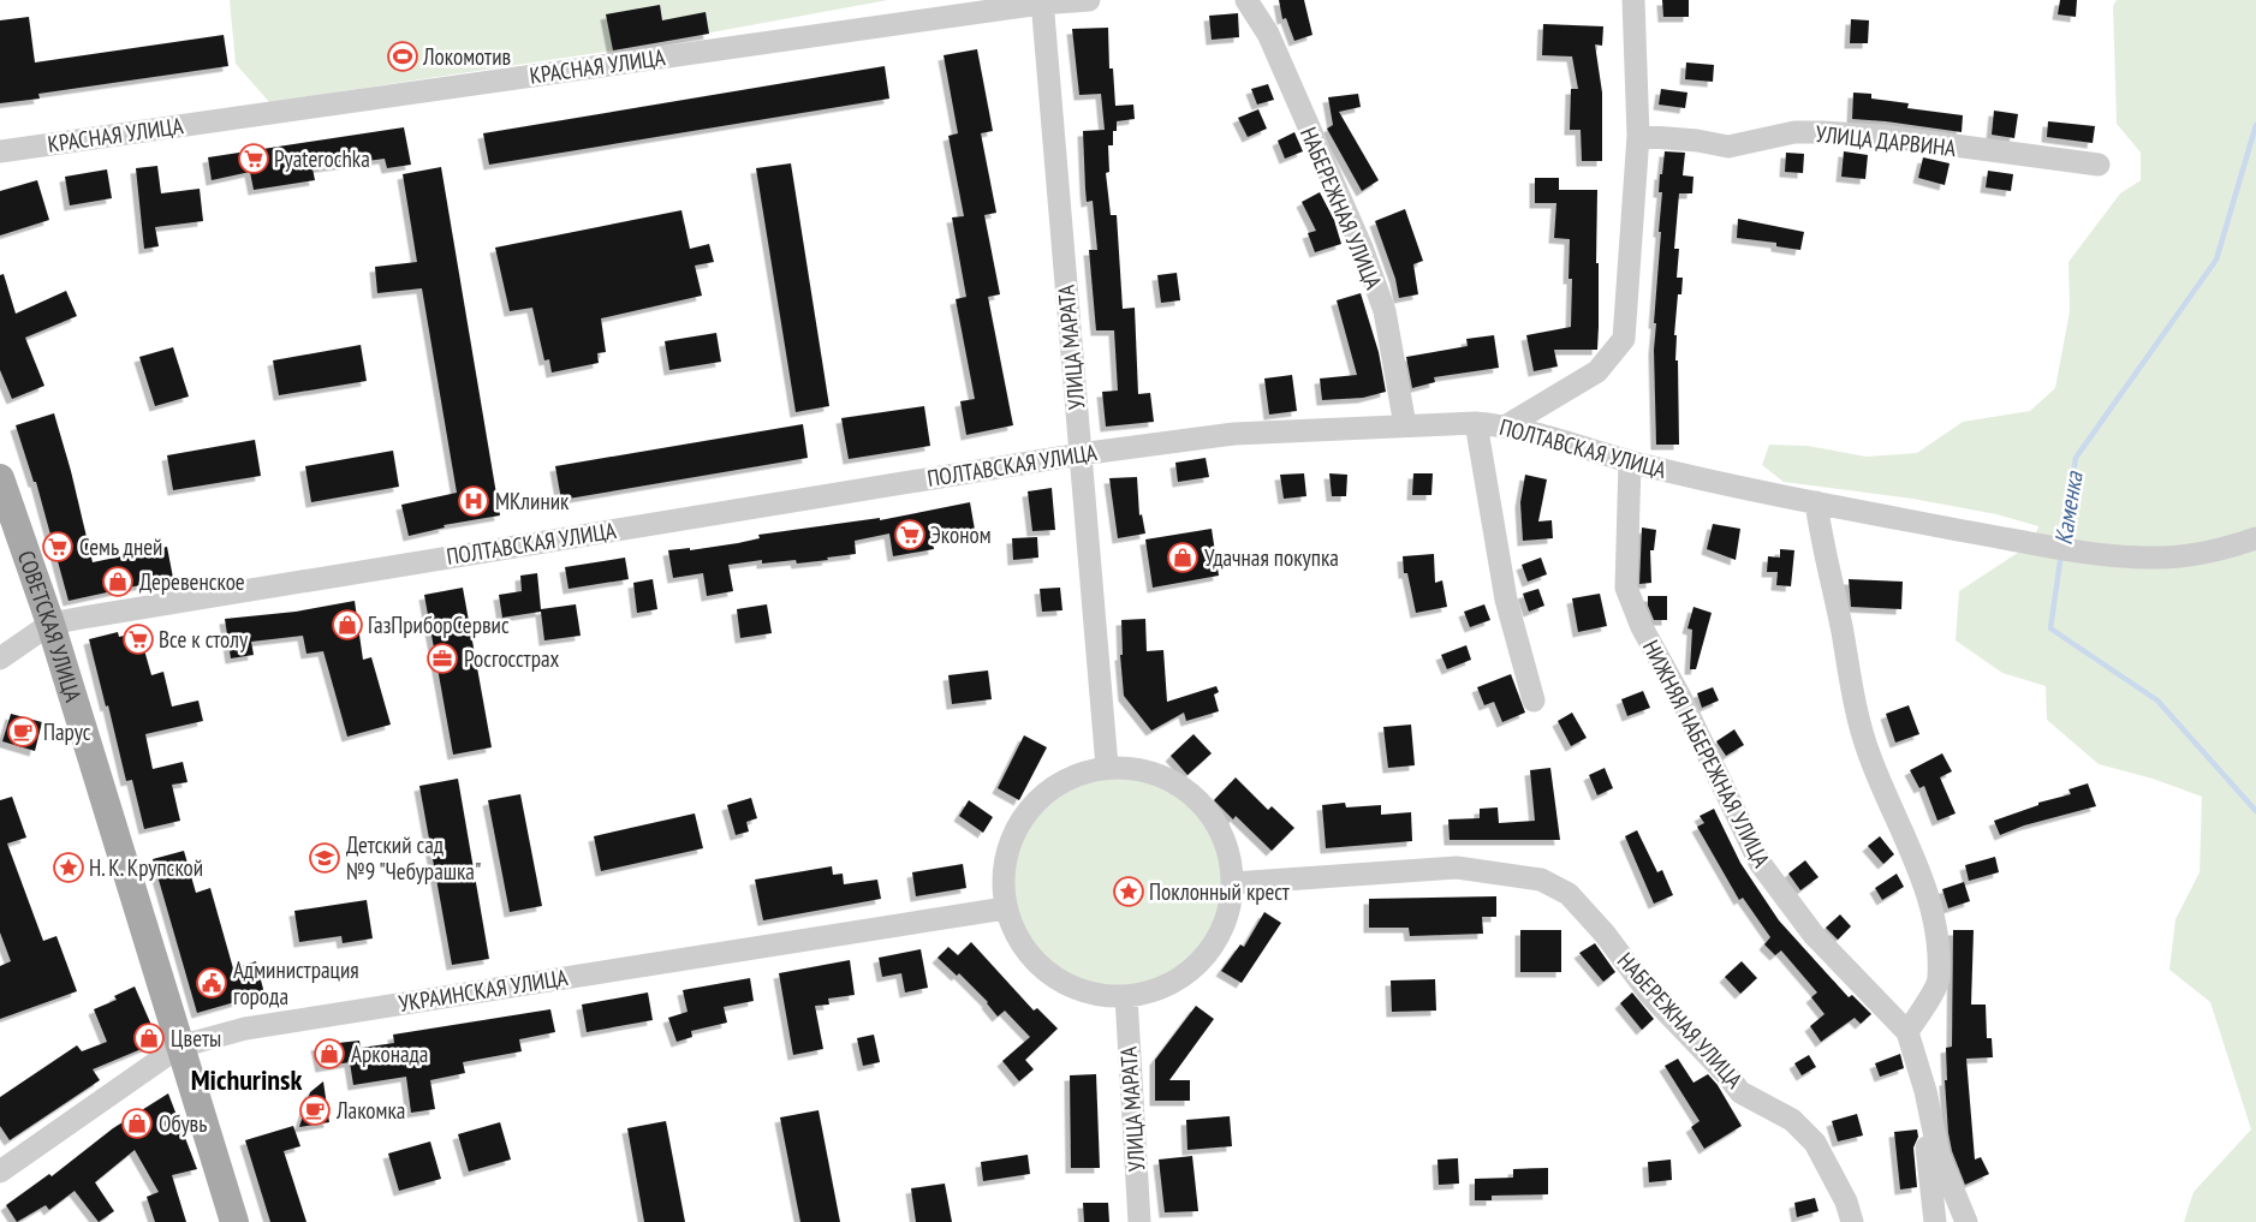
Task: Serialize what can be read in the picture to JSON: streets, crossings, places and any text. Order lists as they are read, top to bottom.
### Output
{
  "streets": {
    "main road": ["СОВЕТСКАЯ УЛИЦА"],
    "street": [
      "КРАСНАЯ УЛИЦА",
      "УЛИЦА ДАРВИНА",
      "НАБЕРЕЖНАЯ УЛИЦА",
      "УЛИЦА МАРАТА",
      "ПОЛТАВСКАЯ УЛИЦА",
      "НИЖНЯЯ НАБЕРЕЖНАЯ УЛИЦА",
      "УКРАИНСКАЯ УЛИЦА"
    ]
  },
  "crossings": [
    ["КРАСНАЯ УЛИЦА", "УЛИЦА МАРАТА"],
    ["НАБЕРЕЖНАЯ УЛИЦА", "ПОЛТАВСКАЯ УЛИЦА"],
    ["УЛИЦА МАРАТА", "ПОЛТАВСКАЯ УЛИЦА"],
    ["ПОЛТАВСКАЯ УЛИЦА", "СОВЕТСКАЯ УЛИЦА"],
    ["ПОЛТАВСКАЯ УЛИЦА", "НИЖНЯЯ НАБЕРЕЖНАЯ УЛИЦА"],
    ["СОВЕТСКАЯ УЛИЦА", "УКРАИНСКАЯ УЛИЦА"]
  ],
  "districts": ["Michurinsk"],
  "water": ["Каменка"],
  "places": {
    "sports": ["Локомотив"],
    "supermarket": [
      "Pyaterochka",
      "Эконом",
      "Семь дней",
      "Все к столу"
    ],
    "hospital": ["МКлиник"],
    "shop": [
      "Удачная покупка",
      "Деревенское",
      "ГазПриборСервис",
      "Цветы",
      "Арконада",
      "Обувь"
    ],
    "office": ["Росгосстрах"],
    "cafe": ["Парус", "Лакомка"],
    "school or university": ["Детский сад №9 \"Чебурашка\""],
    "place": ["Н. К. Крупской", "Поклонный крест"],
    "public building": ["Администрация города"]
  }
}
